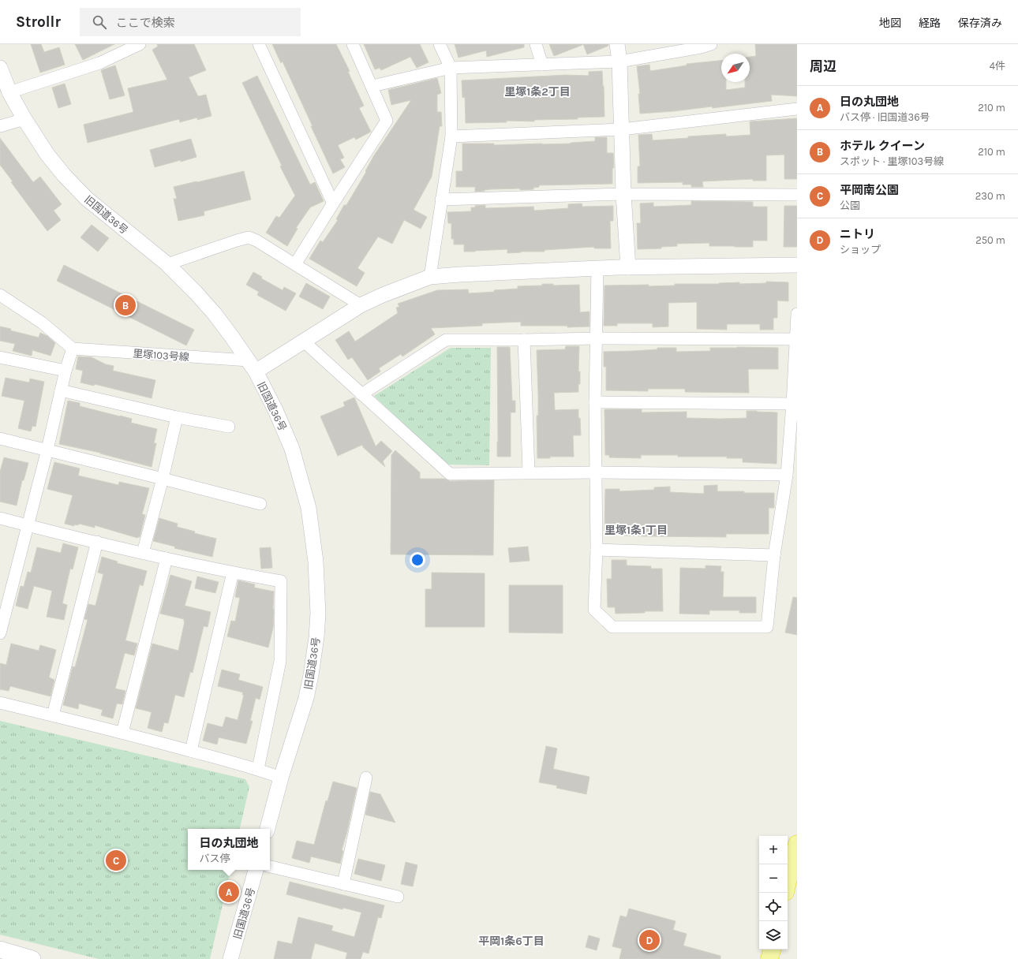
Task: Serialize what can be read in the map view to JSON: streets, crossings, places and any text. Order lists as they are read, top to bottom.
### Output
{
  "streets": {
    "street": ["旧国道36号", "里塚103号線"]
  },
  "crossings": [
    ["旧国道36号", "里塚103号線"]
  ],
  "districts": ["里塚1条2丁目", "里塚1条1丁目", "平岡1条6丁目"],
  "north": "bottom left",
  "page": {
    "header": "Strollr",
    "search": "ここで検索",
    "nav": ["地図", "経路", "保存済み"],
    "heading": ["周辺", "4件"],
    "list": [
      {
        "mark": "A",
        "name": "日の丸団地",
        "note": "バス停 · 旧国道36号",
        "value": "210 m"
      },
      {
        "mark": "B",
        "name": "ホテル クイーン",
        "note": "スポット · 里塚103号線",
        "value": "210 m"
      },
      {
        "mark": "C",
        "name": "平岡南公園",
        "note": "公園",
        "value": "230 m"
      },
      {
        "mark": "D",
        "name": "ニトリ",
        "note": "ショップ",
        "value": "250 m"
      }
    ],
    "pins": [
      "B",
      "C",
      "A",
      "D"
    ],
    "popup": ["日の丸団地", "バス停"],
    "map_buttons": ["+", "−"]
  }
}
